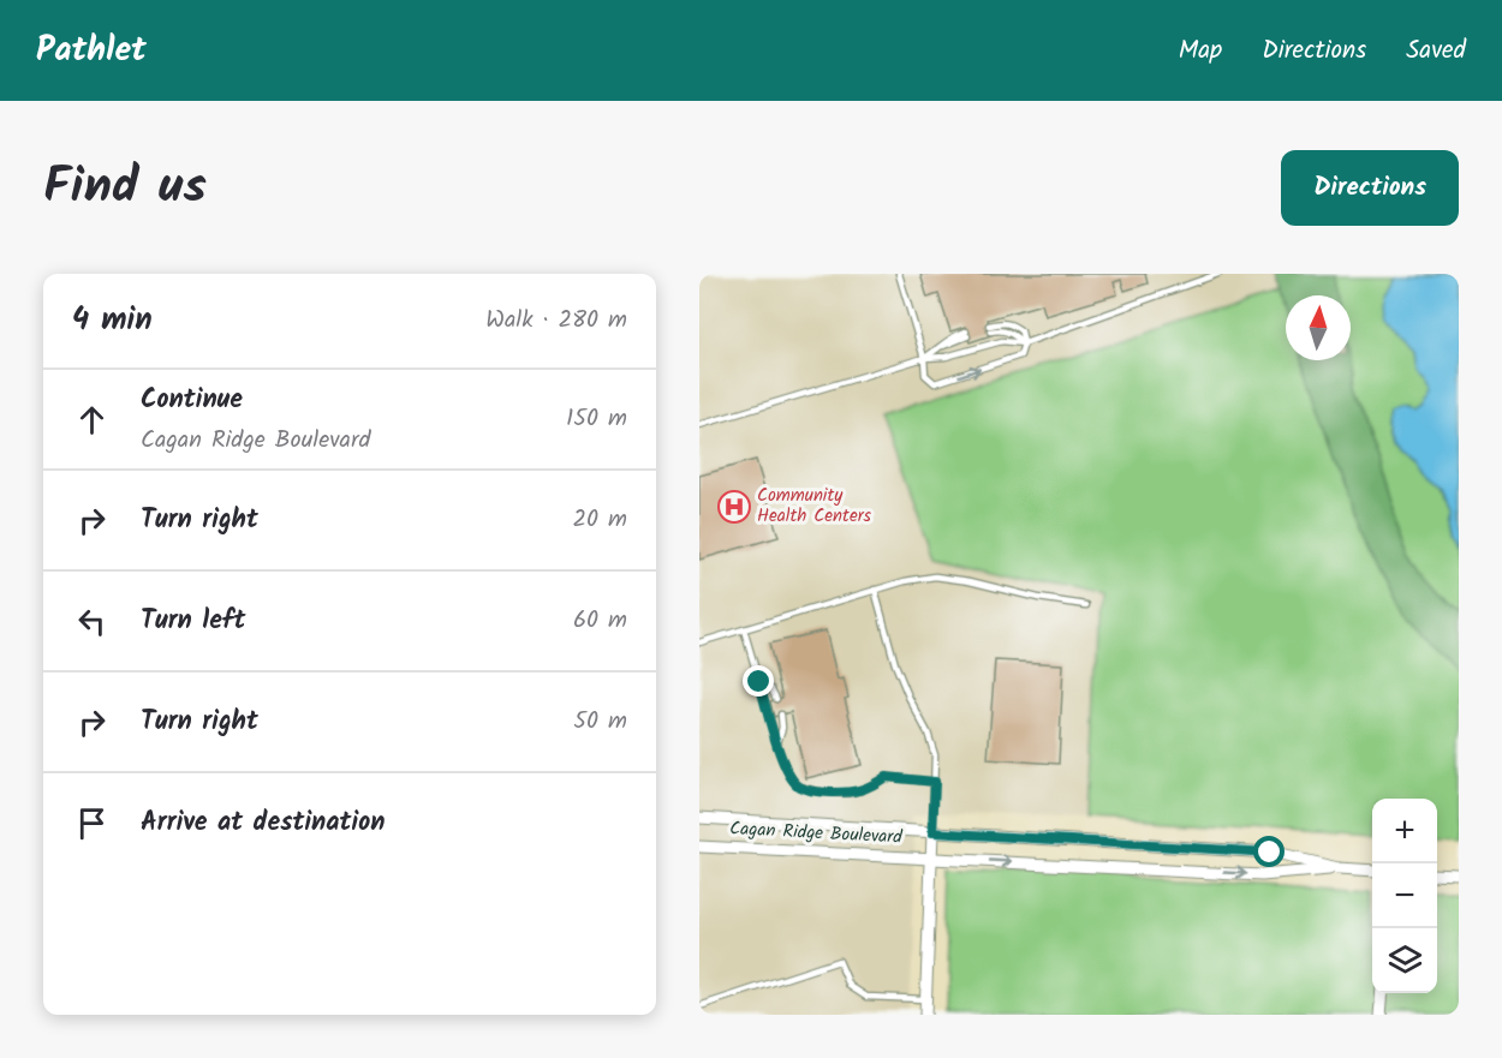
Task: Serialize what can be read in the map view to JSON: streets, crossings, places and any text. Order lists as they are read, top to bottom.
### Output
{
  "streets": {
    "street": ["Cagan Ridge Boulevard"]
  },
  "places": {
    "hospital": ["Community Health Centers"]
  },
  "north": "top",
  "page": {
    "header": "Pathlet",
    "nav": ["Map", "Directions", "Saved"],
    "title": "Find us",
    "buttons": "Directions",
    "heading": ["4 min", "Walk · 280 m"],
    "list": [
      ["Continue", "Cagan Ridge Boulevard", "150 m"],
      ["Turn right", "20 m"],
      ["Turn left", "60 m"],
      ["Turn right", "50 m"],
      "Arrive at destination"
    ],
    "map_buttons": ["+", "−"]
  }
}
